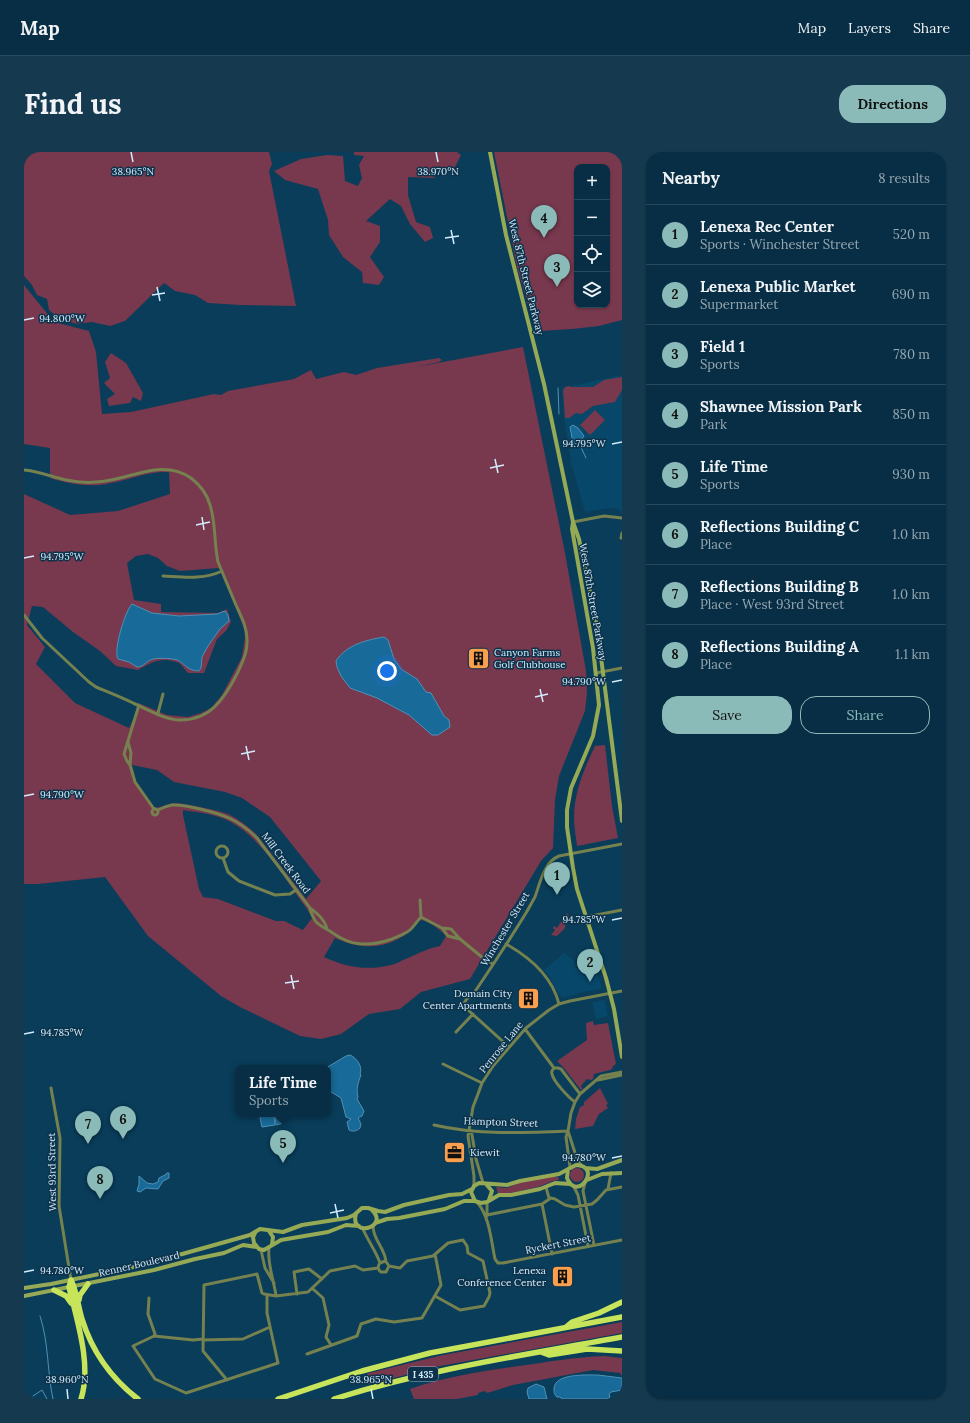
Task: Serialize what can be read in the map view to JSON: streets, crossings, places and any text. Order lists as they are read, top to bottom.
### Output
{
  "streets": {
    "highway": ["I 435"],
    "main road": ["West 87th Street Parkway", "Renner Boulevard"],
    "street": [
      "Mill Creek Road",
      "Winchester Street",
      "Penrose Lane",
      "Hampton Street",
      "West 93rd Street",
      "Ryckert Street"
    ]
  },
  "crossings": [
    ["West 87th Street Parkway", "Winchester Street"],
    ["West 87th Street Parkway", "Penrose Lane"],
    ["Penrose Lane", "Hampton Street"],
    ["West 93rd Street", "Renner Boulevard"]
  ],
  "places": {
    "building": ["Canyon Farms Golf Clubhouse", "Domain City Center Apartments", "Lenexa Conference Center"],
    "office": ["Kiewit"]
  },
  "page": {
    "header": "Map",
    "nav": ["Map", "Layers", "Share"],
    "buttons": [
      "Directions",
      ["Save", "Share"]
    ],
    "title": "Find us",
    "heading": ["Nearby", "8 results"],
    "map_buttons": ["+", "−"],
    "list": [
      {
        "mark": "1",
        "name": "Lenexa Rec Center",
        "note": "Sports · Winchester Street",
        "value": "520 m"
      },
      {
        "mark": "2",
        "name": "Lenexa Public Market",
        "note": "Supermarket",
        "value": "690 m"
      },
      {
        "mark": "3",
        "name": "Field 1",
        "note": "Sports",
        "value": "780 m"
      },
      {
        "mark": "4",
        "name": "Shawnee Mission Park",
        "note": "Park",
        "value": "850 m"
      },
      {
        "mark": "5",
        "name": "Life Time",
        "note": "Sports",
        "value": "930 m"
      },
      {
        "mark": "6",
        "name": "Reflections Building C",
        "note": "Place",
        "value": "1.0 km"
      },
      {
        "mark": "7",
        "name": "Reflections Building B",
        "note": "Place · West 93rd Street",
        "value": "1.0 km"
      },
      {
        "mark": "8",
        "name": "Reflections Building A",
        "note": "Place",
        "value": "1.1 km"
      }
    ],
    "pins": [
      "4",
      "3",
      "1",
      "2",
      "6",
      "7",
      "5",
      "8"
    ],
    "popup": ["Life Time", "Sports"]
  },
  "coordinates": [
    "38.965°N",
    "38.970°N",
    "94.800°W",
    "94.795°W",
    "94.790°W",
    "94.785°W",
    "94.780°W",
    "38.960°N"
  ]
}
